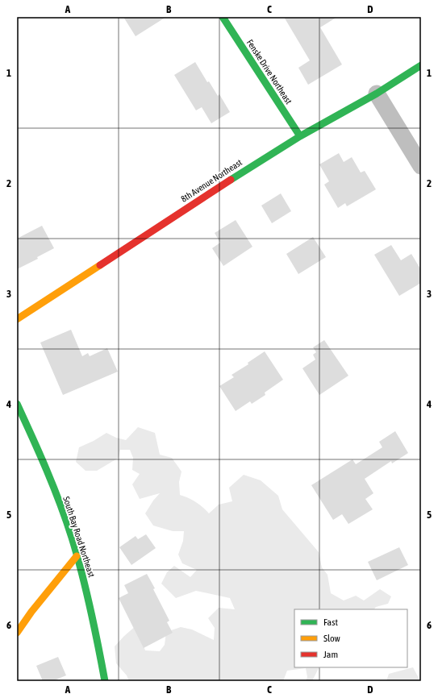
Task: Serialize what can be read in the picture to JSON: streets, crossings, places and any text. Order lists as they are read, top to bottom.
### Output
{
  "streets": {
    "street": ["Fenske Drive Northeast", "8th Avenue Northeast", "South Bay Road Northeast"]
  },
  "crossings": [
    ["Fenske Drive Northeast", "8th Avenue Northeast"]
  ],
  "legend": ["Fast", "Slow", "Jam"],
  "grid": {
    "columns": [
      "A",
      "B",
      "C",
      "D"
    ],
    "rows": [
      "1",
      "2",
      "3",
      "4",
      "5",
      "6"
    ]
  }
}
